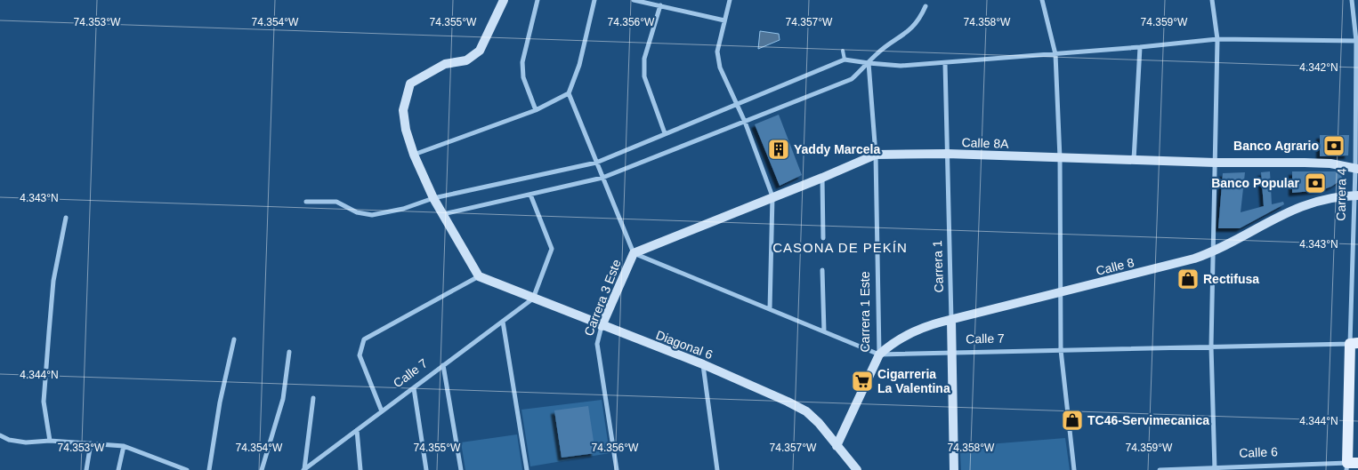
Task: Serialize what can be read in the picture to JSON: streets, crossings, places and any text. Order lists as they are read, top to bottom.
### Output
{
  "streets": {
    "main road": [
      "Calle 8A",
      "Carrera 4",
      "Carrera 1",
      "Calle 8",
      "Carrera 3 Este",
      "Carrera 1 Este",
      "Diagonal 6"
    ],
    "street": ["Calle 7", "Calle 6"]
  },
  "crossings": [
    ["Calle 8A", "Carrera 4"],
    ["Calle 8A", "Carrera 1"],
    ["Calle 8A", "Carrera 3 Este"],
    ["Calle 8A", "Carrera 1 Este"],
    ["Calle 8A", "Calle 7"],
    ["Carrera 4", "Calle 8"],
    ["Carrera 4", "Calle 7"],
    ["Carrera 4", "Calle 6"],
    ["Carrera 1", "Calle 8"],
    ["Carrera 1", "Calle 7"],
    ["Calle 8", "Carrera 1 Este"],
    ["Calle 8", "Calle 7"],
    ["Carrera 3 Este", "Calle 7"],
    ["Carrera 3 Este", "Diagonal 6"],
    ["Carrera 1 Este", "Calle 7"],
    ["Carrera 1 Este", "Diagonal 6"],
    ["Calle 7", "Diagonal 6"]
  ],
  "districts": ["CASONA DE PEKÍN"],
  "places": {
    "bank": ["Banco Agrario", "Banco Popular"],
    "building": ["Yaddy Marcela"],
    "shop": ["Rectifusa", "TC46-Servimecanica"],
    "supermarket": ["Cigarreria La Valentina"]
  },
  "coordinates": [
    "74.353°W",
    "74.354°W",
    "74.355°W",
    "74.356°W",
    "74.357°W",
    "74.358°W",
    "74.359°W",
    "4.342°N",
    "4.343°N",
    "4.344°N"
  ]
}
